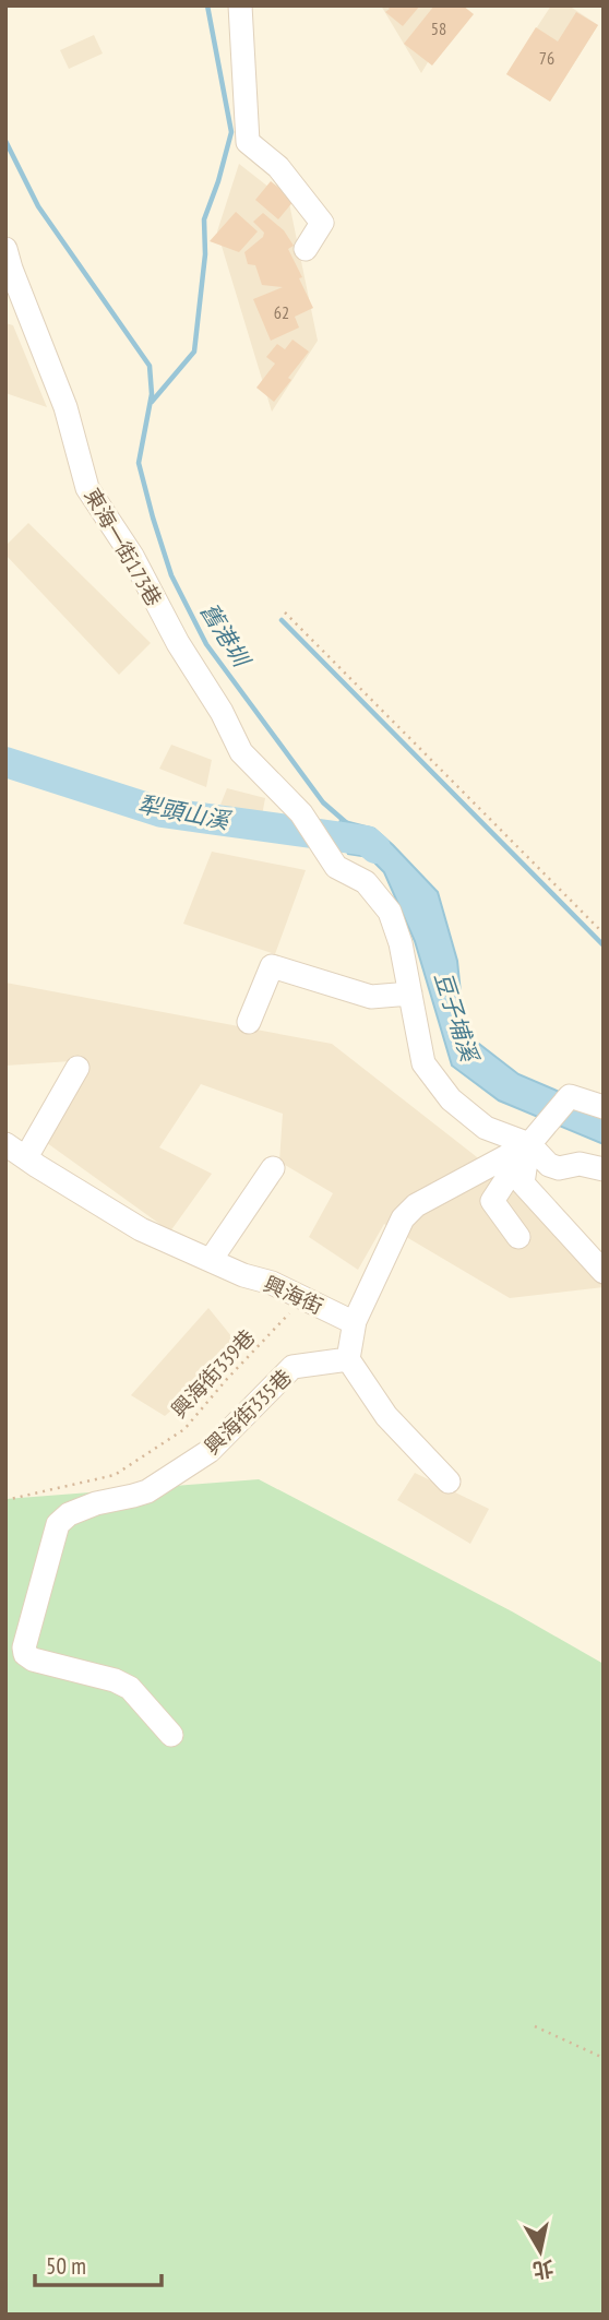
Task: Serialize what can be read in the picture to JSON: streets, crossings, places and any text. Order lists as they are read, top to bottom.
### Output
{
  "streets": {
    "street": ["東海一街173巷", "興海街", "興海街335巷"],
    "path": ["興海街339巷"]
  },
  "crossings": [
    ["興海街", "興海街339巷"]
  ],
  "water": ["舊港圳", "犁頭山溪", "豆子埔溪"],
  "house_numbers": ["58", "76", "62"],
  "scale_bar": "50 m",
  "north": "bottom"
}
